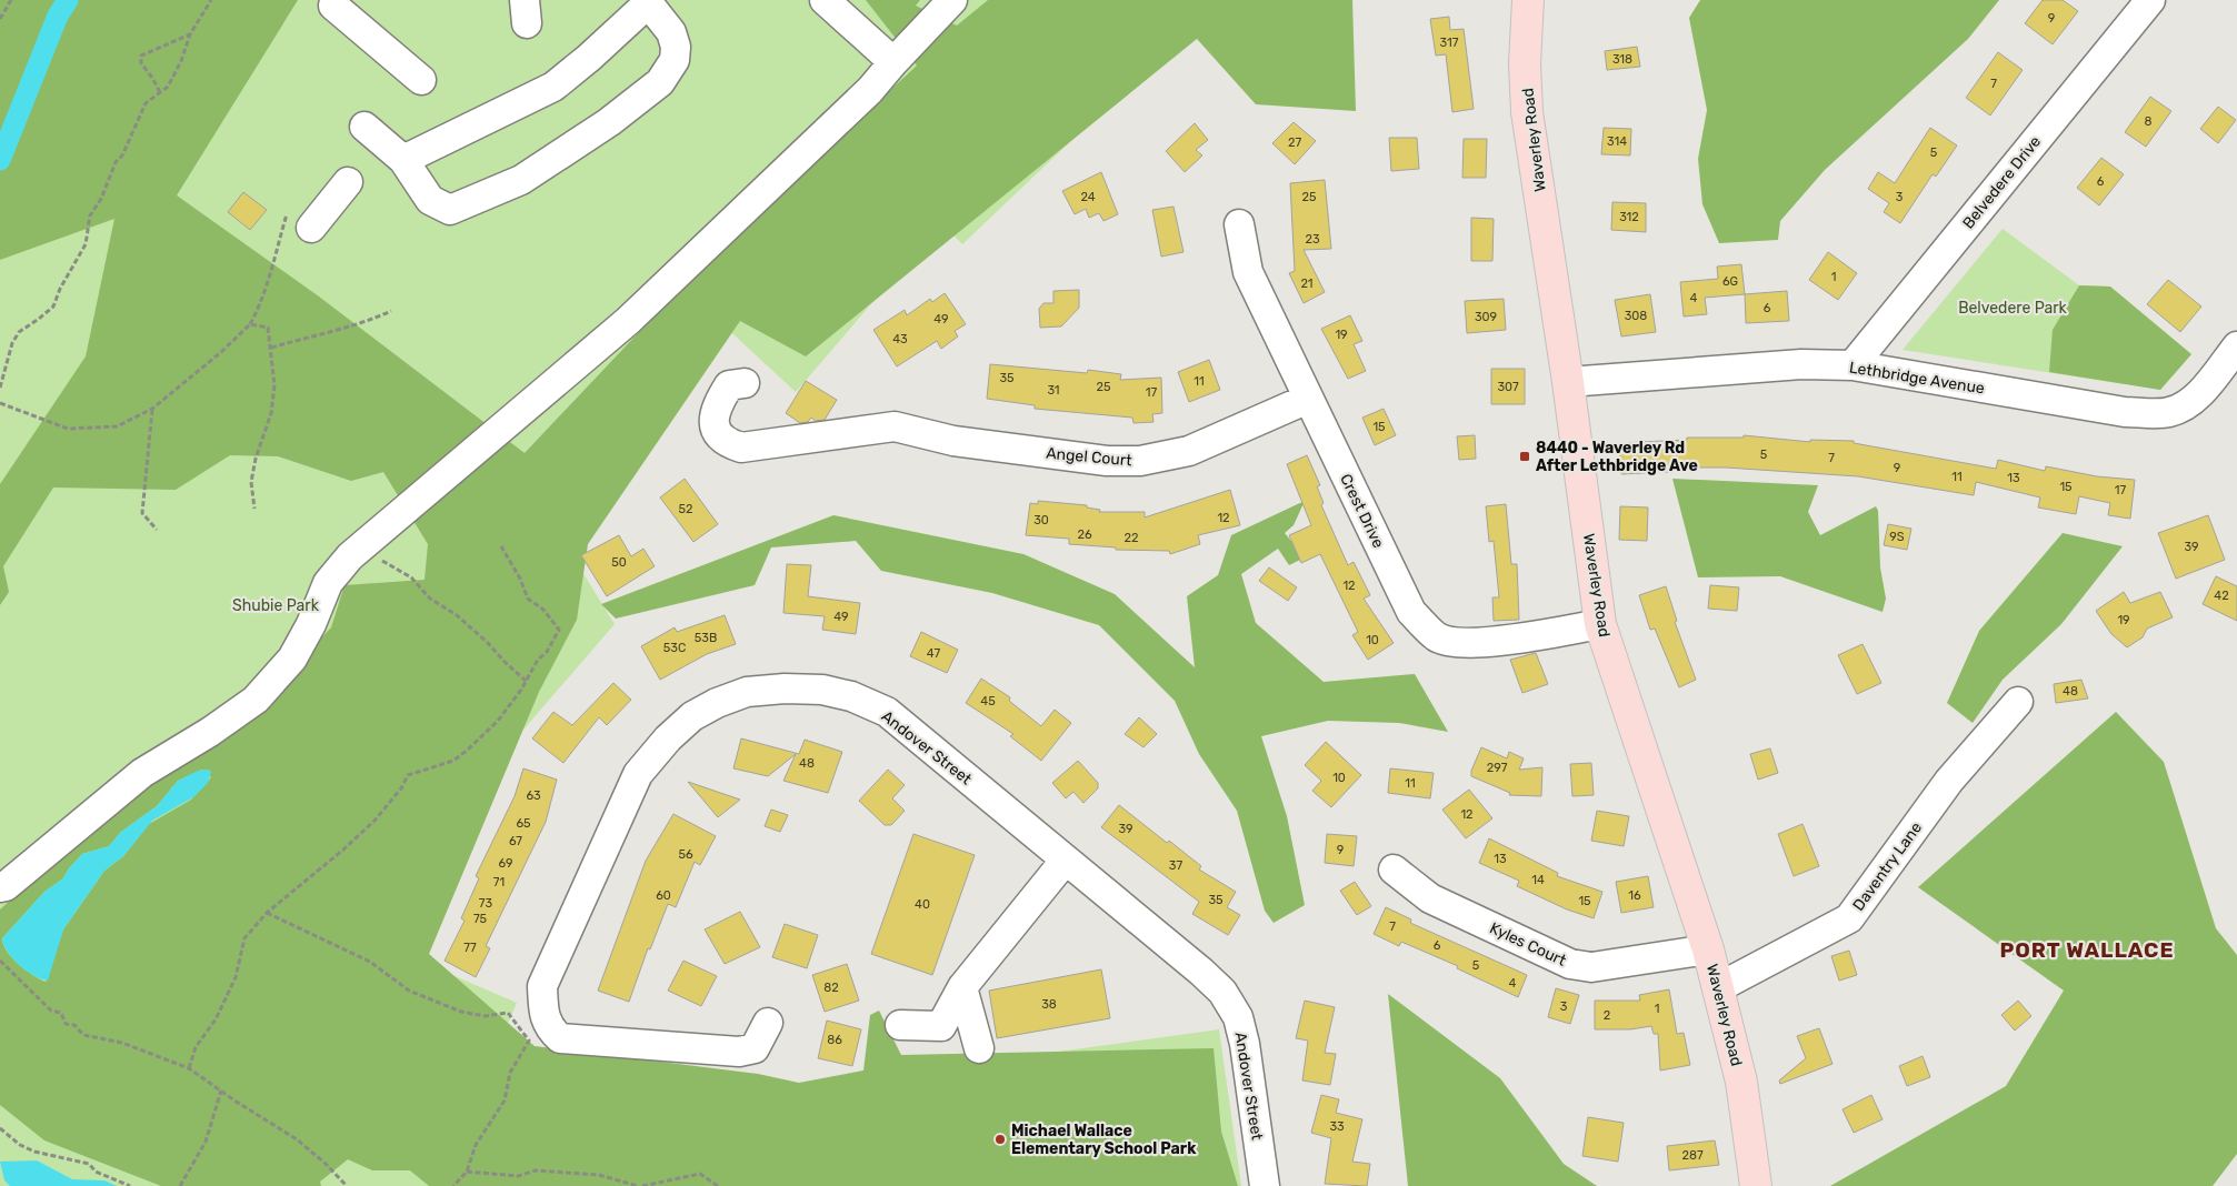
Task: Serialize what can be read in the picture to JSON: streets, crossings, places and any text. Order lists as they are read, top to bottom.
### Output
{
  "streets": {
    "main road": ["Waverley Road"],
    "street": [
      "Belvedere Drive",
      "Lethbridge Avenue",
      "Angel Court",
      "Crest Drive",
      "Andover Street",
      "Daventry Lane",
      "Kyles Court"
    ]
  },
  "crossings": [
    ["Waverley Road", "Lethbridge Avenue"],
    ["Waverley Road", "Crest Drive"],
    ["Waverley Road", "Daventry Lane"],
    ["Waverley Road", "Kyles Court"],
    ["Belvedere Drive", "Lethbridge Avenue"],
    ["Angel Court", "Crest Drive"]
  ],
  "districts": ["PORT WALLACE"],
  "parks": ["Belvedere Park", "Shubie Park"],
  "places": {
    "transit": ["8440 - Waverley Rd After Lethbridge Ave"],
    "other": ["Michael Wallace Elementary School Park"]
  },
  "house_numbers": [
    "9",
    "317",
    "318",
    "7",
    "8",
    "314",
    "27",
    "5",
    "6",
    "24",
    "25",
    "3",
    "312",
    "23",
    "1",
    "6G",
    "21",
    "4",
    "6",
    "308",
    "309",
    "49",
    "19",
    "43",
    "35",
    "11",
    "25",
    "307",
    "31",
    "17",
    "15",
    "5",
    "7",
    "9",
    "11",
    "13",
    "15",
    "17",
    "52",
    "12",
    "30",
    "26",
    "9S",
    "22",
    "39",
    "50",
    "12",
    "42",
    "49",
    "19",
    "53B",
    "10",
    "53C",
    "47",
    "48",
    "45",
    "48",
    "297",
    "10",
    "11",
    "63",
    "12",
    "65",
    "39",
    "67",
    "9",
    "56",
    "13",
    "69",
    "37",
    "14",
    "71",
    "60",
    "16",
    "35",
    "15",
    "73",
    "40",
    "75",
    "7",
    "6",
    "77",
    "5",
    "4",
    "82",
    "38",
    "3",
    "1",
    "2",
    "86",
    "33",
    "287"
  ]
}
